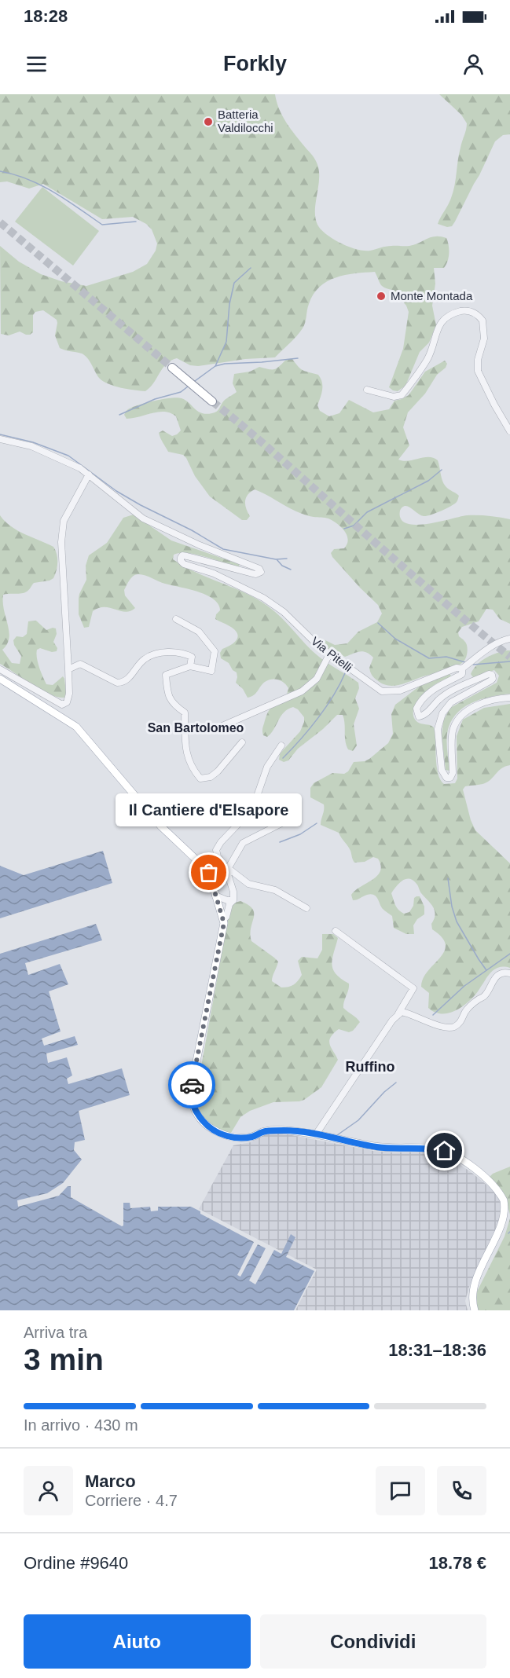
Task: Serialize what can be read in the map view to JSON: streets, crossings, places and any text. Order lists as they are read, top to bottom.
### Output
{
  "streets": {
    "street": ["Via Pitelli"]
  },
  "districts": ["San Bartolomeo", "Ruffino"],
  "places": ["Batteria Valdilocchi", "Monte Montada", "Il Cantiere d'Elsapore"],
  "page": {
    "status": "18:28",
    "header": "Forkly",
    "bubble": "Il Cantiere d'Elsapore",
    "heading": ["3 min", "Arriva tra", "18:31–18:36"],
    "panel": [
      "Marco",
      "Corriere · 4.7",
      "Ordine #9640",
      "18.78 €"
    ],
    "bar": "In arrivo · 430 m",
    "buttons": ["Aiuto", "Condividi"]
  }
}
